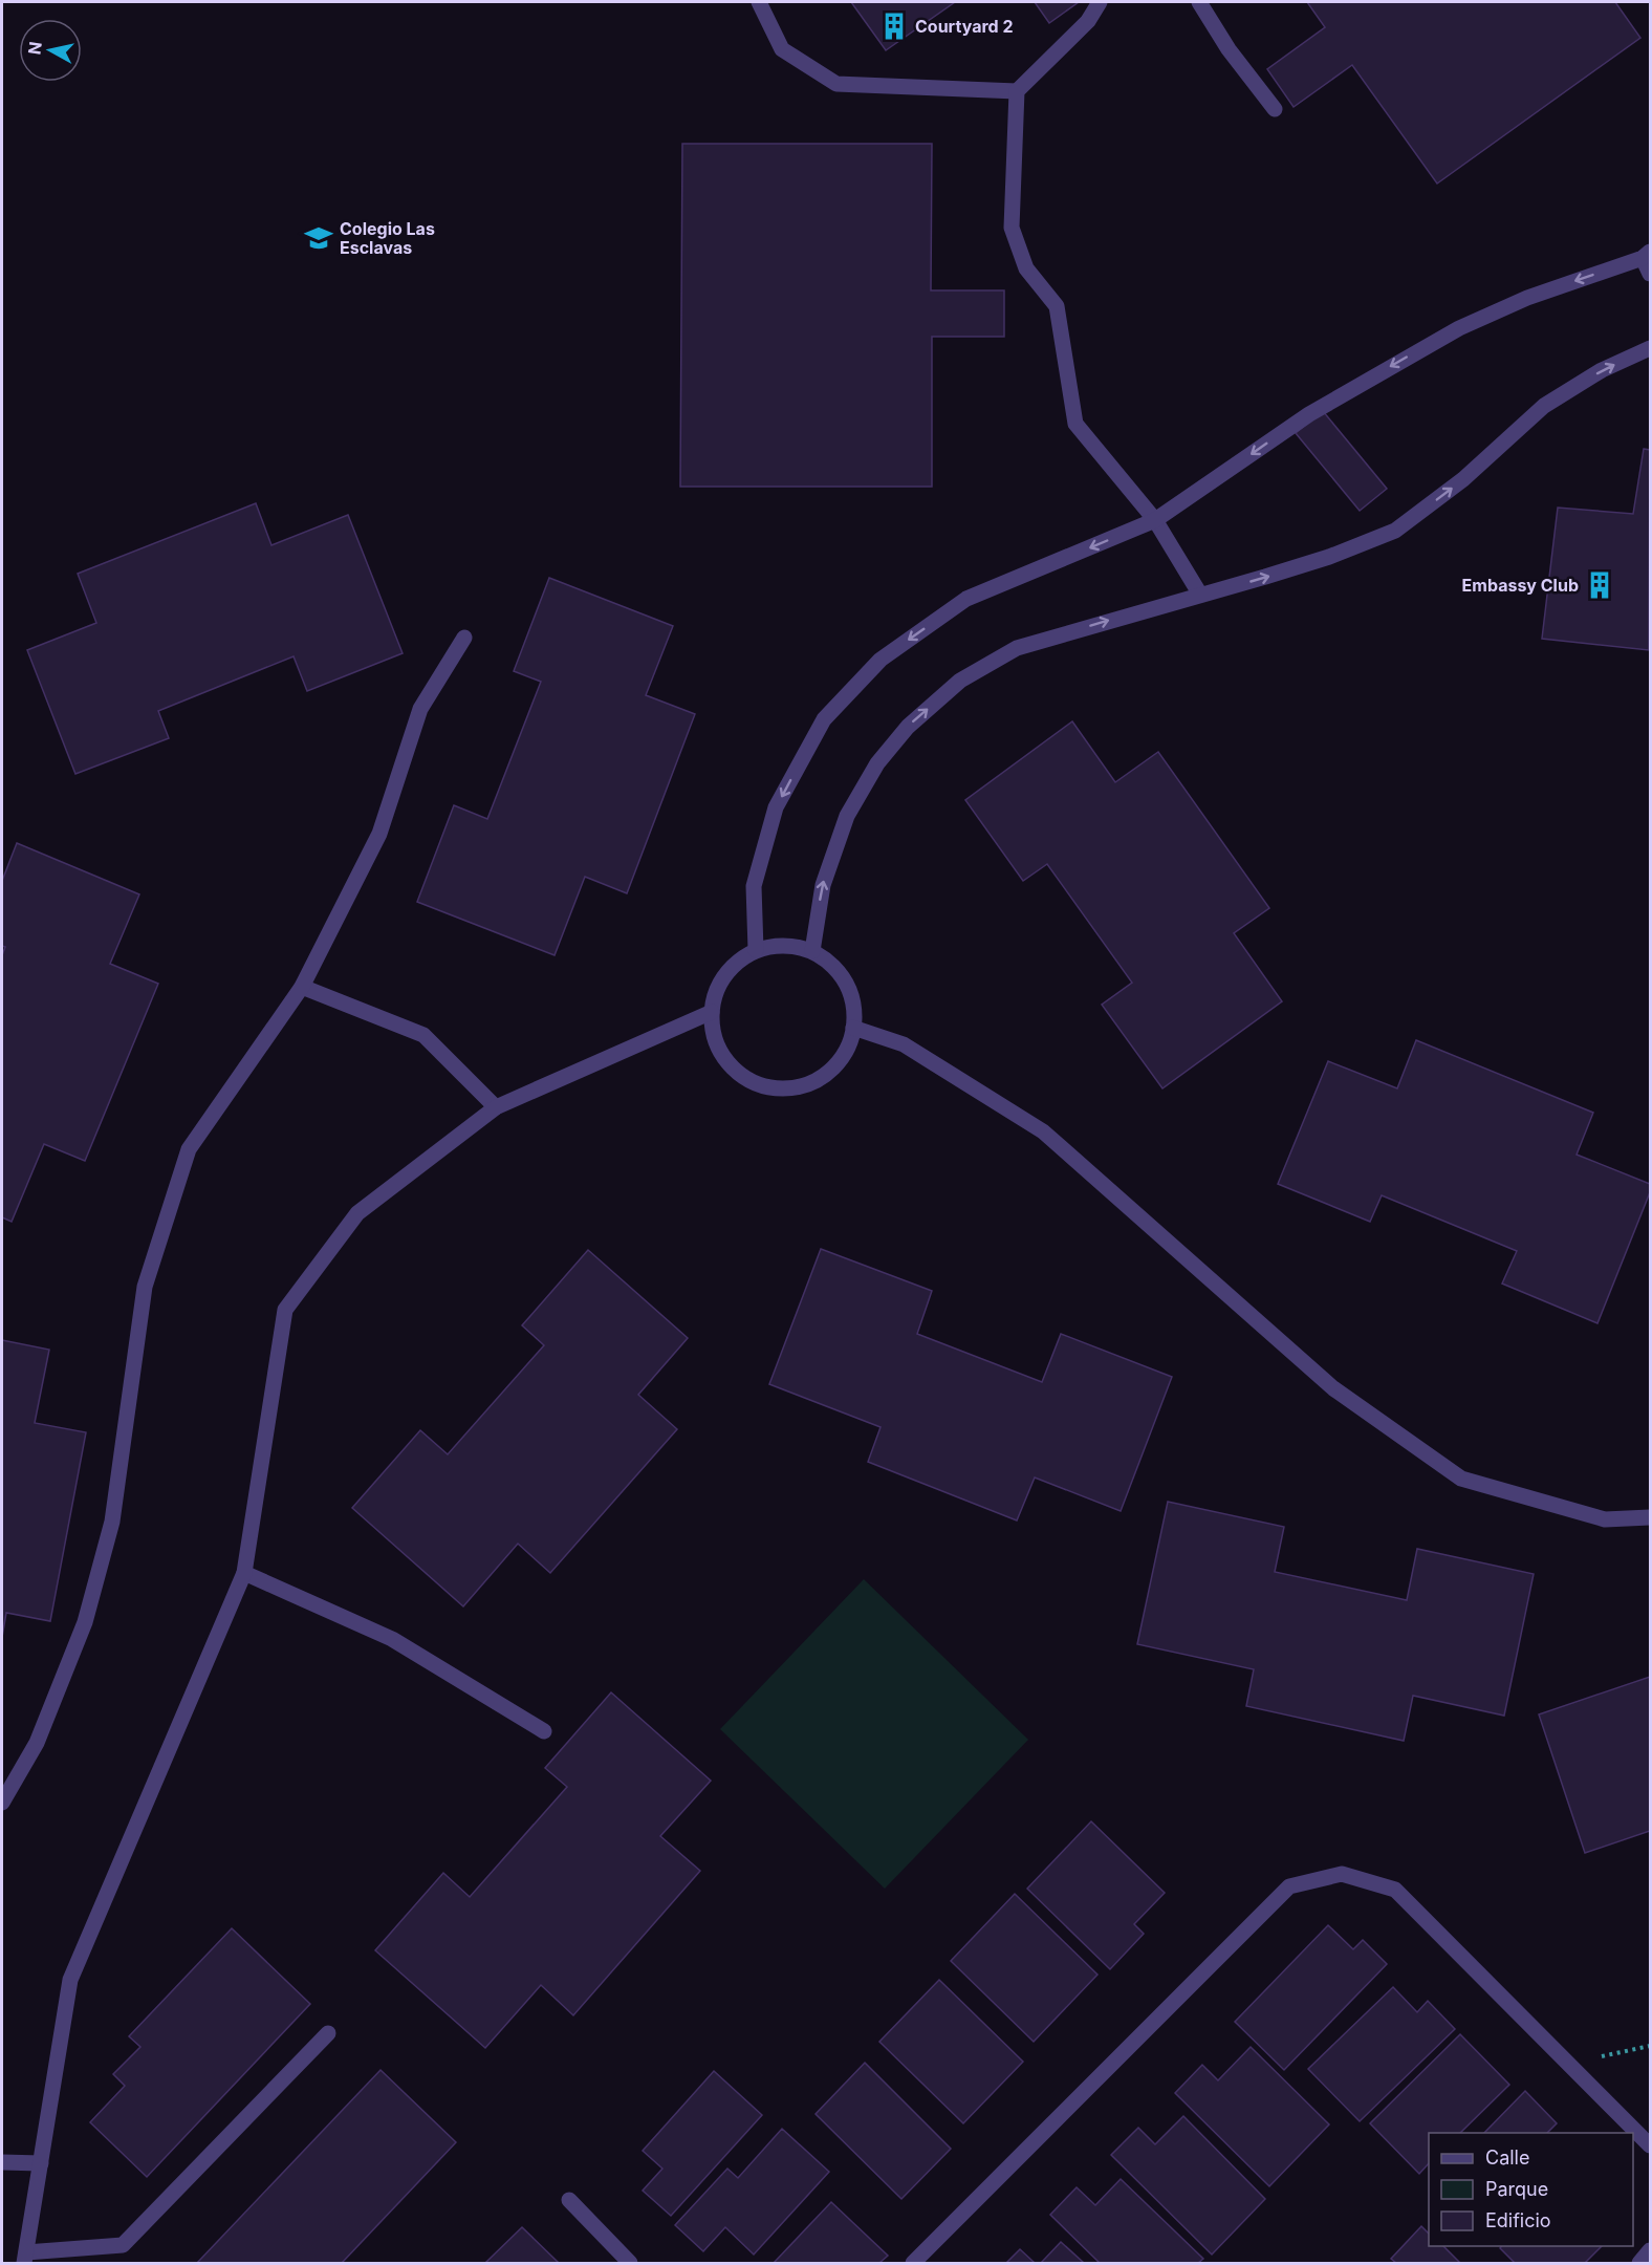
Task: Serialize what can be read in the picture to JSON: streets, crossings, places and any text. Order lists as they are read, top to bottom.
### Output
{
  "places": {
    "building": ["Courtyard 2", "Embassy Club"],
    "school or university": ["Colegio Las Esclavas"]
  },
  "legend": ["Calle", "Parque", "Edificio"],
  "north": "left"
}
